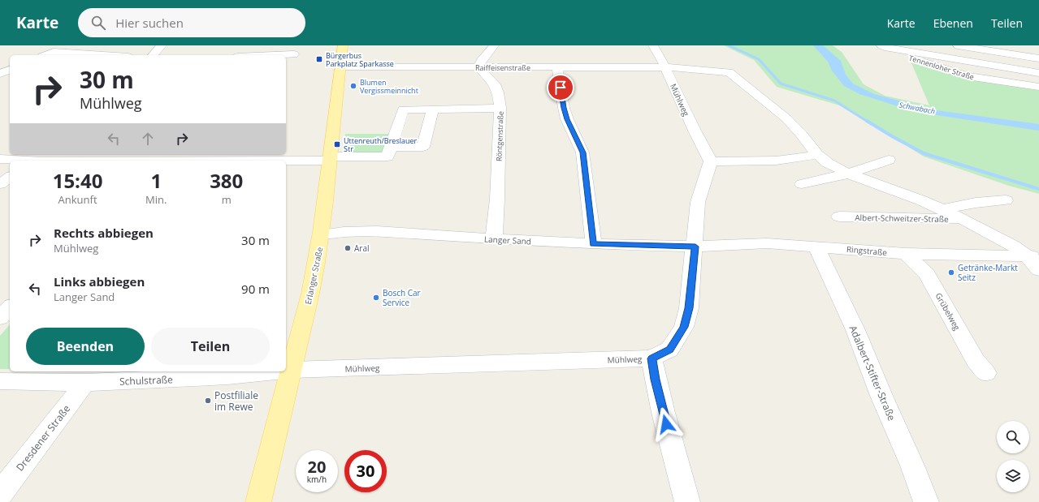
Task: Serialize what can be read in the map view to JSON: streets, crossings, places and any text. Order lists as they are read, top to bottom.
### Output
{
  "streets": {
    "main road": ["Erlanger Straße"],
    "street": [
      "Raiffeisenstraße",
      "Tennenloher Straße",
      "Mühlweg",
      "Röntgenstraße",
      "Albert-Schweitzer-Straße",
      "Langer Sand",
      "Ringstraße",
      "Grübelweg",
      "Adalbert-Stifter-Straße",
      "Schulstraße",
      "Dresdener Straße"
    ]
  },
  "crossings": [
    ["Raiffeisenstraße", "Mühlweg"],
    ["Raiffeisenstraße", "Röntgenstraße"],
    ["Raiffeisenstraße", "Albert-Schweitzer-Straße"],
    ["Raiffeisenstraße", "Erlanger Straße"],
    ["Mühlweg", "Albert-Schweitzer-Straße"],
    ["Mühlweg", "Langer Sand"],
    ["Mühlweg", "Ringstraße"],
    ["Mühlweg", "Erlanger Straße"],
    ["Mühlweg", "Schulstraße"],
    ["Röntgenstraße", "Langer Sand"],
    ["Albert-Schweitzer-Straße", "Ringstraße"],
    ["Langer Sand", "Ringstraße"],
    ["Langer Sand", "Erlanger Straße"],
    ["Ringstraße", "Grübelweg"],
    ["Ringstraße", "Adalbert-Stifter-Straße"],
    ["Erlanger Straße", "Schulstraße"],
    ["Schulstraße", "Dresdener Straße"]
  ],
  "water": ["Schwabach"],
  "places": {
    "transit": ["Bürgerbus Parkplatz Sparkasse", "Uttenreuth/Breslauer Str"],
    "other": [
      "Blumen Vergissmeinnicht",
      "Aral",
      "Getränke-Markt Seitz",
      "Bosch Car Service",
      "Postfiliale im Rewe"
    ]
  },
  "page": {
    "header": "Karte",
    "search": "Hier suchen",
    "nav": ["Karte", "Ebenen", "Teilen"],
    "turn": ["30 m", "Mühlweg"],
    "eta": [
      "15:40",
      "Ankunft",
      "1",
      "Min.",
      "380",
      "m"
    ],
    "list": [
      {
        "name": "Rechts abbiegen",
        "note": "Mühlweg",
        "value": "30 m"
      },
      {
        "name": "Links abbiegen",
        "note": "Langer Sand",
        "value": "90 m"
      }
    ],
    "buttons": ["Beenden", "Teilen"],
    "speed": "20 km/h",
    "limit": "30"
  }
}
